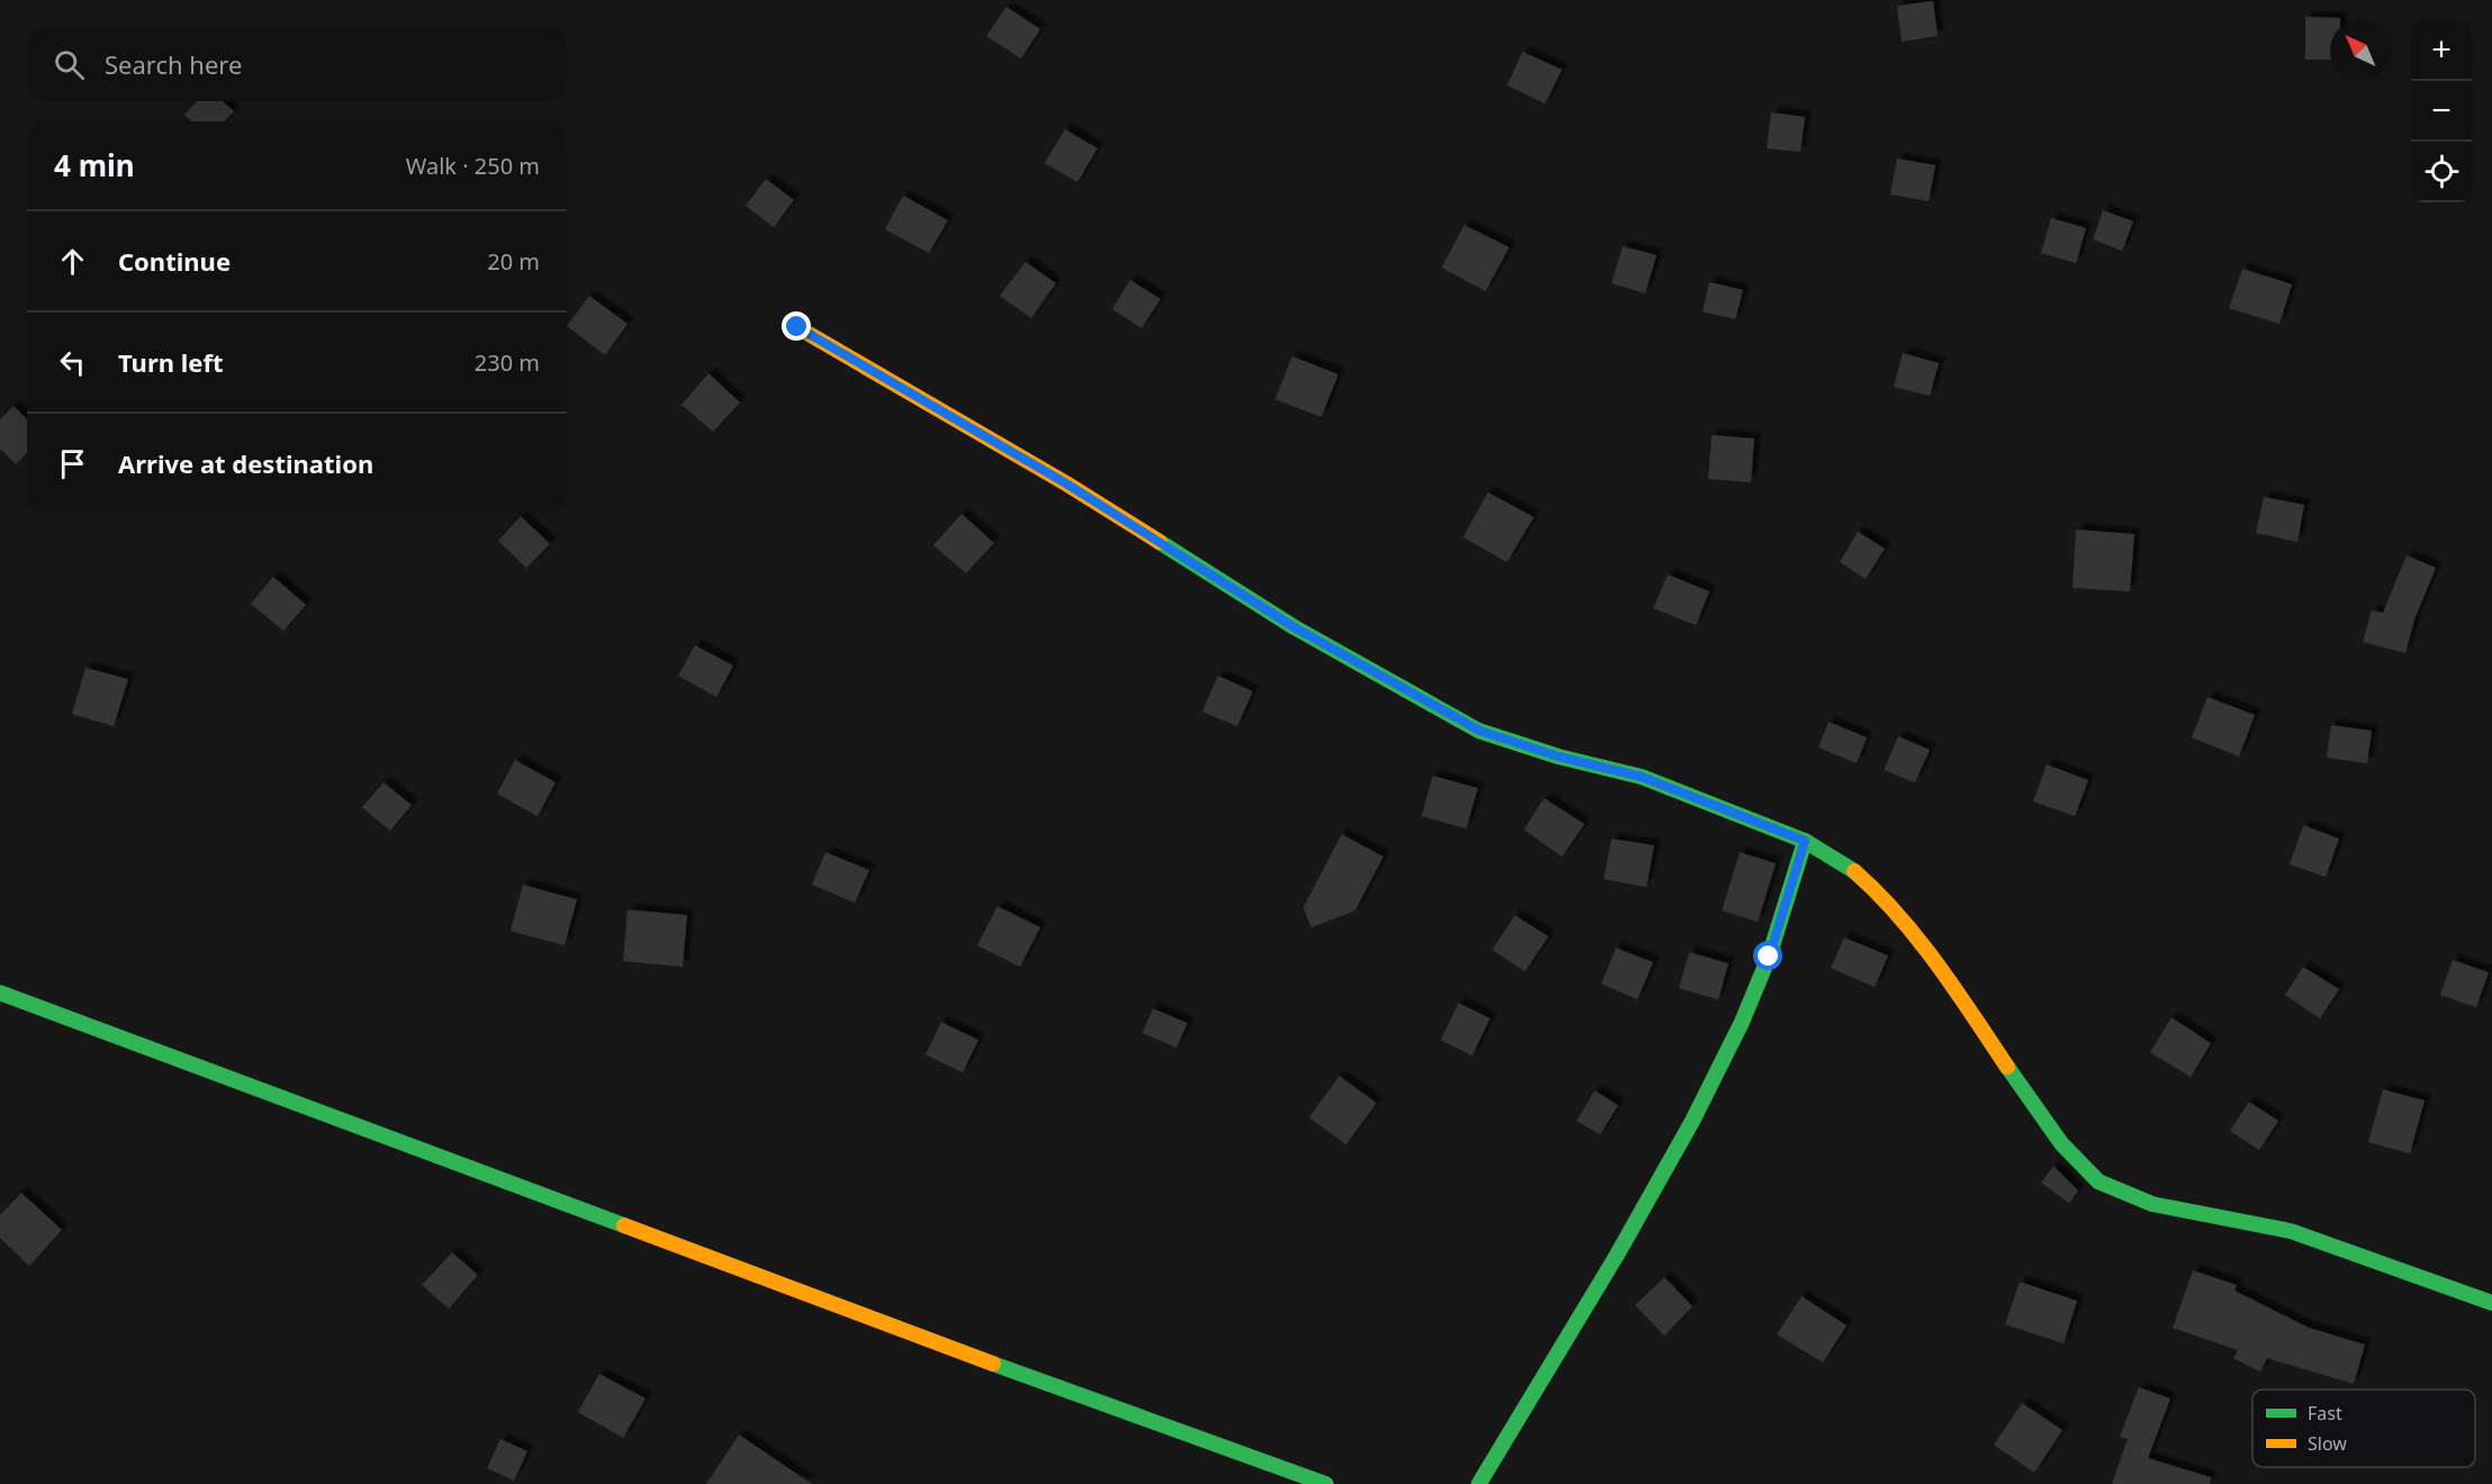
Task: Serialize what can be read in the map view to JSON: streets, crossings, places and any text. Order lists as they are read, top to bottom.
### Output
{
  "legend": ["Fast", "Slow"],
  "north": "top left",
  "page": {
    "map_buttons": ["+", "−"],
    "search": "Search here",
    "heading": ["4 min", "Walk · 250 m"],
    "list": [
      ["Continue", "20 m"],
      ["Turn left", "230 m"],
      "Arrive at destination"
    ]
  }
}
